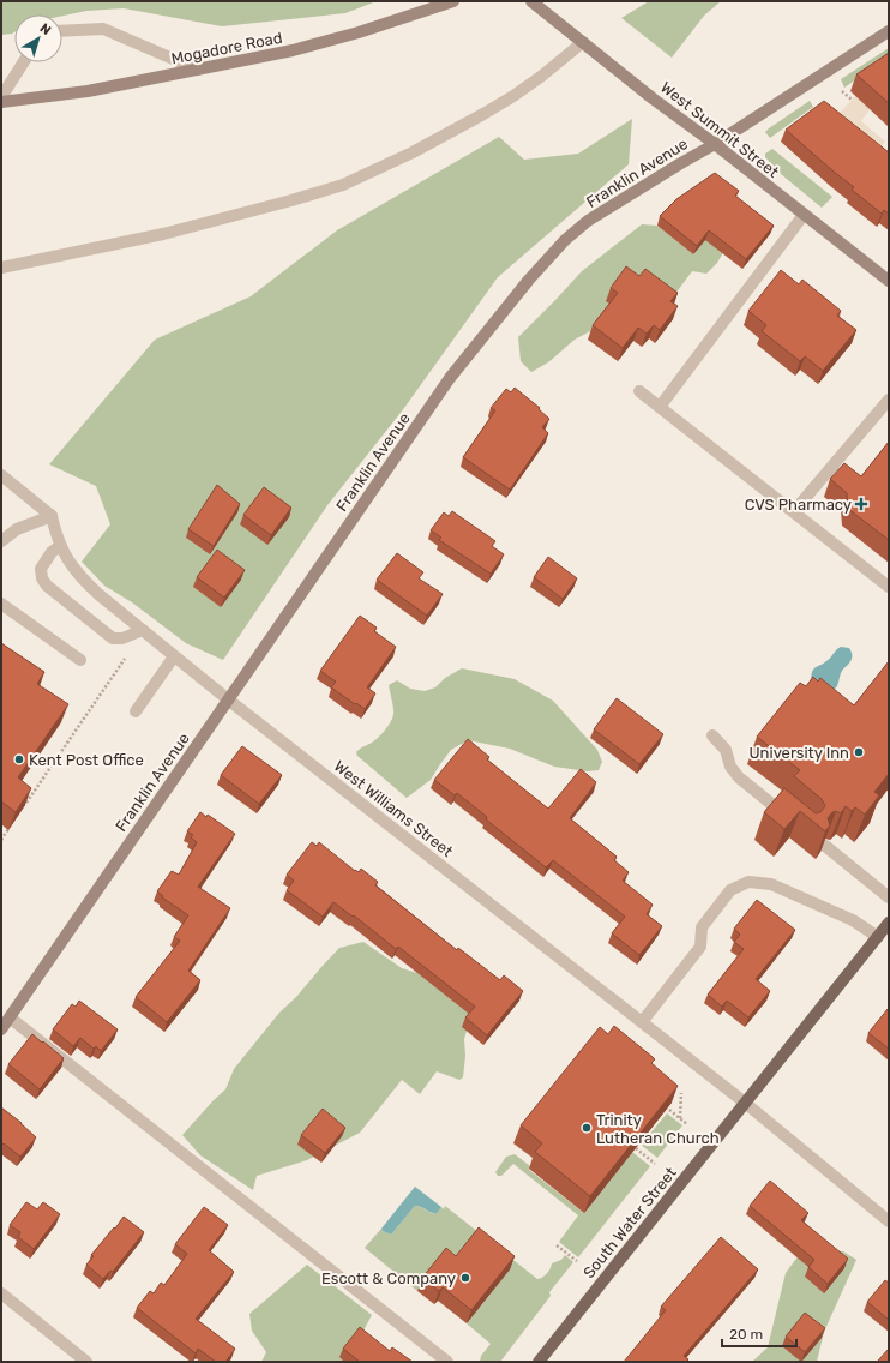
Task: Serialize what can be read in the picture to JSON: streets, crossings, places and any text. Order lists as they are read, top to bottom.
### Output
{
  "streets": {
    "main road": ["South Water Street"],
    "street": [
      "Mogadore Road",
      "West Summit Street",
      "Franklin Avenue",
      "West Williams Street"
    ]
  },
  "crossings": [
    ["West Summit Street", "Franklin Avenue"],
    ["Franklin Avenue", "West Williams Street"],
    ["West Williams Street", "South Water Street"]
  ],
  "places": {
    "health": ["CVS Pharmacy"],
    "other": [
      "University Inn",
      "Kent Post Office",
      "Trinity Lutheran Church",
      "Escott & Company"
    ]
  },
  "scale_bar": "20 m",
  "north": "top right"
}
